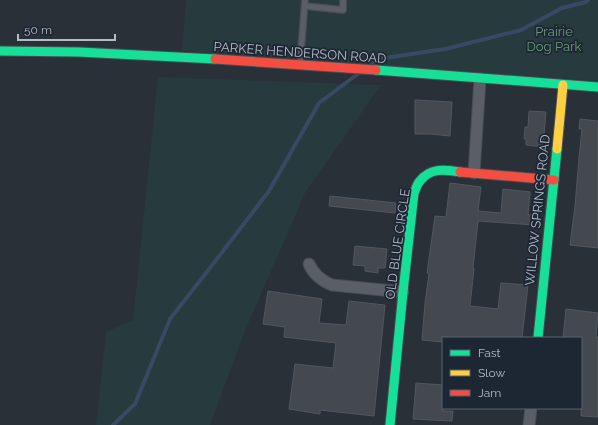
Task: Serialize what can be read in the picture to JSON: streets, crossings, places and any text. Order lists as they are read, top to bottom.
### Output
{
  "streets": {
    "street": ["PARKER HENDERSON ROAD", "WILLOW SPRINGS ROAD", "OLD BLUE CIRCLE"]
  },
  "crossings": [
    ["PARKER HENDERSON ROAD", "WILLOW SPRINGS ROAD"],
    ["WILLOW SPRINGS ROAD", "OLD BLUE CIRCLE"]
  ],
  "parks": ["Prairie Dog Park"],
  "legend": ["Fast", "Slow", "Jam"],
  "scale_bar": "50 m"
}
